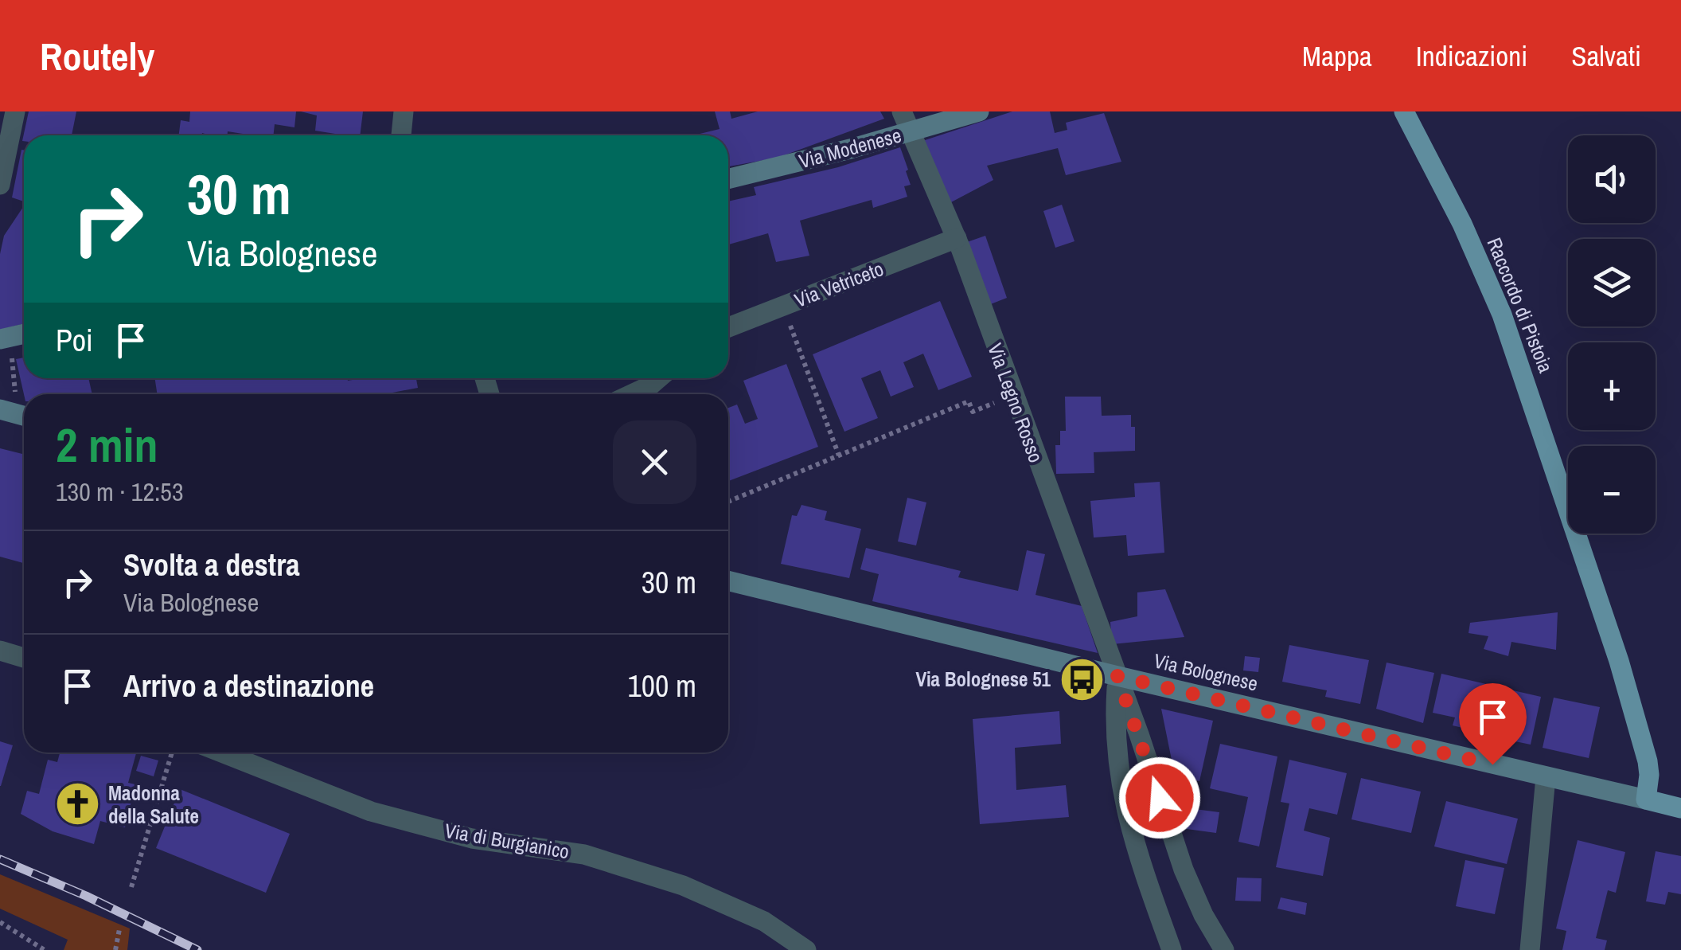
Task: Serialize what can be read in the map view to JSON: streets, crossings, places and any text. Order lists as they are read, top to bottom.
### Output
{
  "streets": {
    "main road": ["Via Modenese", "Raccordo di Pistoia", "Via Bolognese"],
    "street": ["Via Vetriceto", "Via Legno Rosso", "Via di Burgianico"]
  },
  "crossings": [
    ["Via Modenese", "Via Legno Rosso"],
    ["Via Vetriceto", "Via Legno Rosso"],
    ["Raccordo di Pistoia", "Via Bolognese"],
    ["Via Legno Rosso", "Via Bolognese"]
  ],
  "places": {
    "bus stop": ["Via Bolognese 51"],
    "church": ["Madonna della Salute"]
  },
  "page": {
    "header": "Routely",
    "nav": ["Mappa", "Indicazioni", "Salvati"],
    "map_buttons": ["+", "−"],
    "turn": ["30 m", "Via Bolognese"],
    "then": "Poi",
    "heading": ["2 min", "130 m · 12:53"],
    "list": [
      {
        "name": "Svolta a destra",
        "note": "Via Bolognese",
        "value": "30 m"
      },
      {
        "name": "Arrivo a destinazione",
        "value": "100 m"
      }
    ]
  }
}
